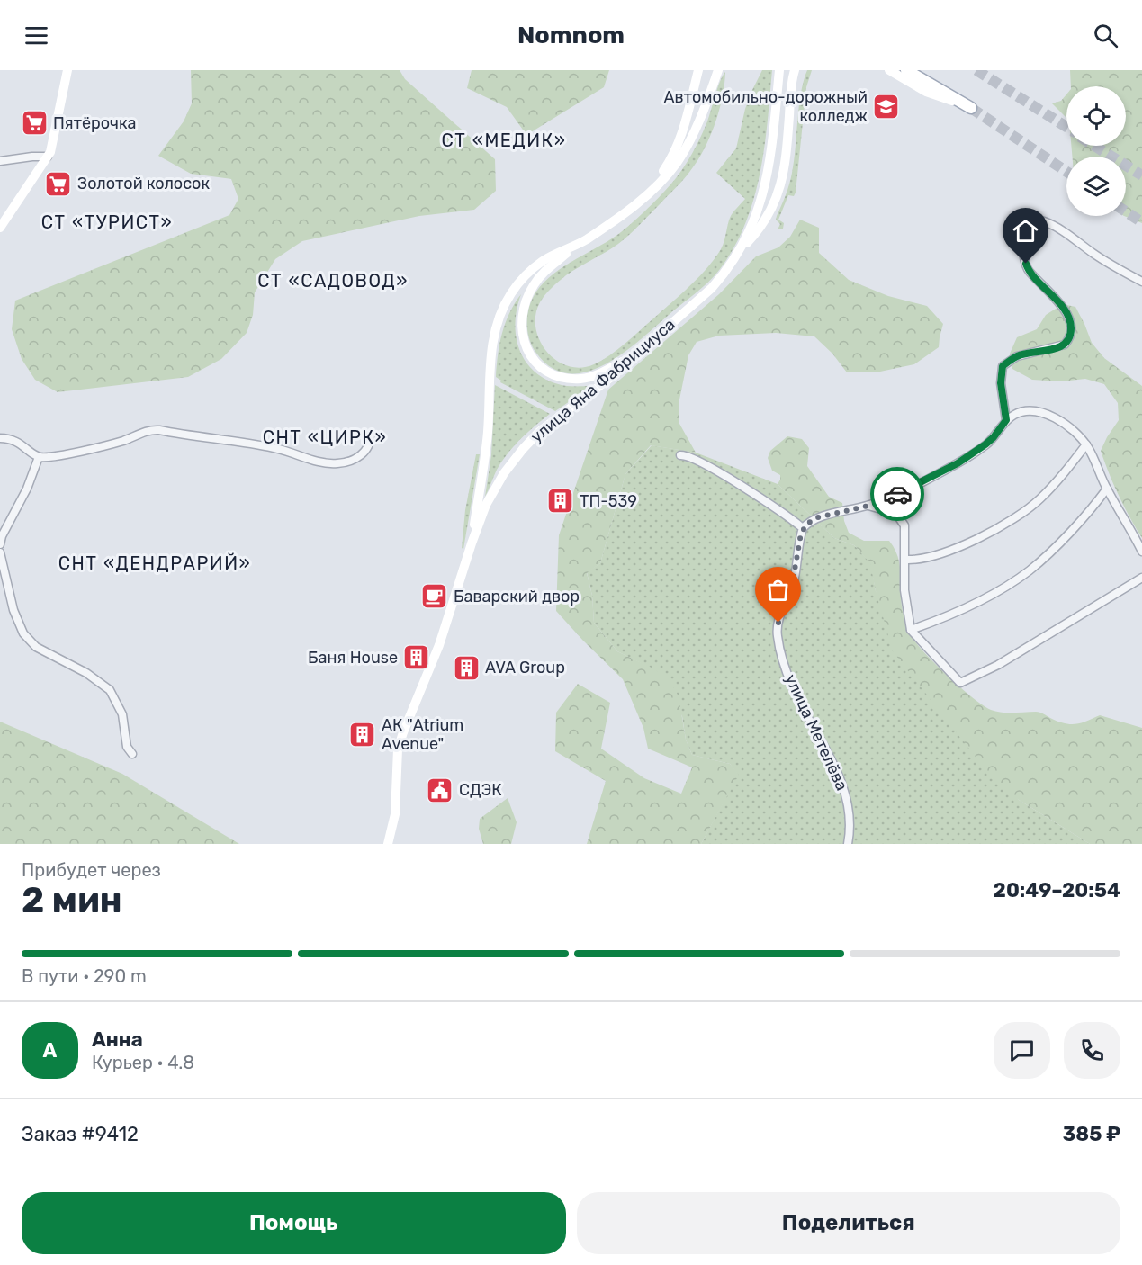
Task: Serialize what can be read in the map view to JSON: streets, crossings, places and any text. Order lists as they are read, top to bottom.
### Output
{
  "streets": {
    "main road": ["улица Яна Фабрициуса"],
    "street": ["улица Метелёва"]
  },
  "districts": [
    "СТ «МЕДИК»",
    "СТ «ТУРИСТ»",
    "СТ «САДОВОД»",
    "СНТ «ЦИРК»",
    "СНТ «ДЕНДРАРИЙ»"
  ],
  "places": {
    "school or university": ["Автомобильно-дорожный колледж"],
    "supermarket": ["Пятёрочка", "Золотой колосок"],
    "building": [
      "ТП-539",
      "Баня House",
      "AVA Group",
      "АК \"Atrium Avenue\""
    ],
    "cafe": ["Баварский двор"],
    "public building": ["СДЭК"]
  },
  "page": {
    "header": "Nomnom",
    "heading": ["2 мин", "Прибудет через", "20:49–20:54"],
    "panel": [
      "Анна",
      "Курьер · 4.8",
      "Заказ #9412",
      "385 ₽"
    ],
    "bar": "В пути · 290 m",
    "round": "А",
    "buttons": ["Помощь", "Поделиться"]
  }
}
